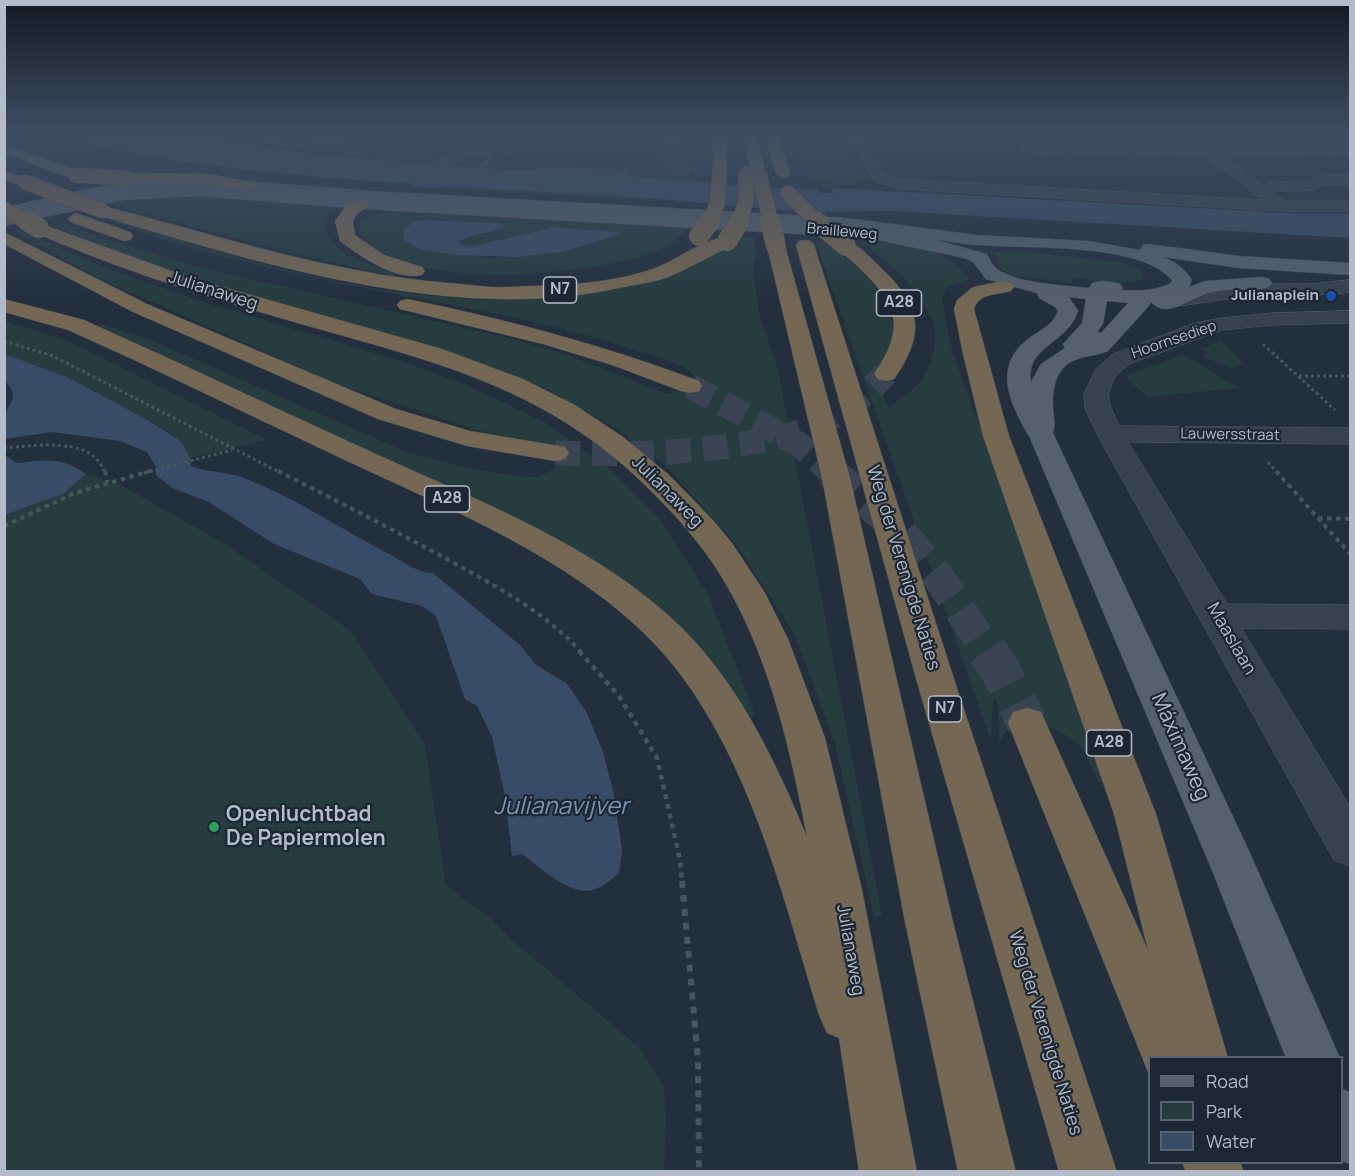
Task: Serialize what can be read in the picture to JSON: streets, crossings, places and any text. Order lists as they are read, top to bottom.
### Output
{
  "streets": {
    "highway": [
      "N7",
      "Julianaweg",
      "A28",
      "Weg der Verenigde Naties"
    ],
    "main road": ["Brailleweg", "Máximaweg"],
    "street": ["Hoornsediep", "Lauwersstraat", "Maaslaan"]
  },
  "crossings": [
    ["Brailleweg", "N7"],
    ["Brailleweg", "Julianaweg"],
    ["Brailleweg", "A28"],
    ["Julianaweg", "A28"],
    ["A28", "Weg der Verenigde Naties"],
    ["Hoornsediep", "Lauwersstraat"],
    ["Hoornsediep", "Maaslaan"],
    ["Lauwersstraat", "Maaslaan"]
  ],
  "water": ["Julianavijver"],
  "places": ["Julianaplein", "Openluchtbad De Papiermolen"],
  "legend": ["Road", "Park", "Water"]
}
